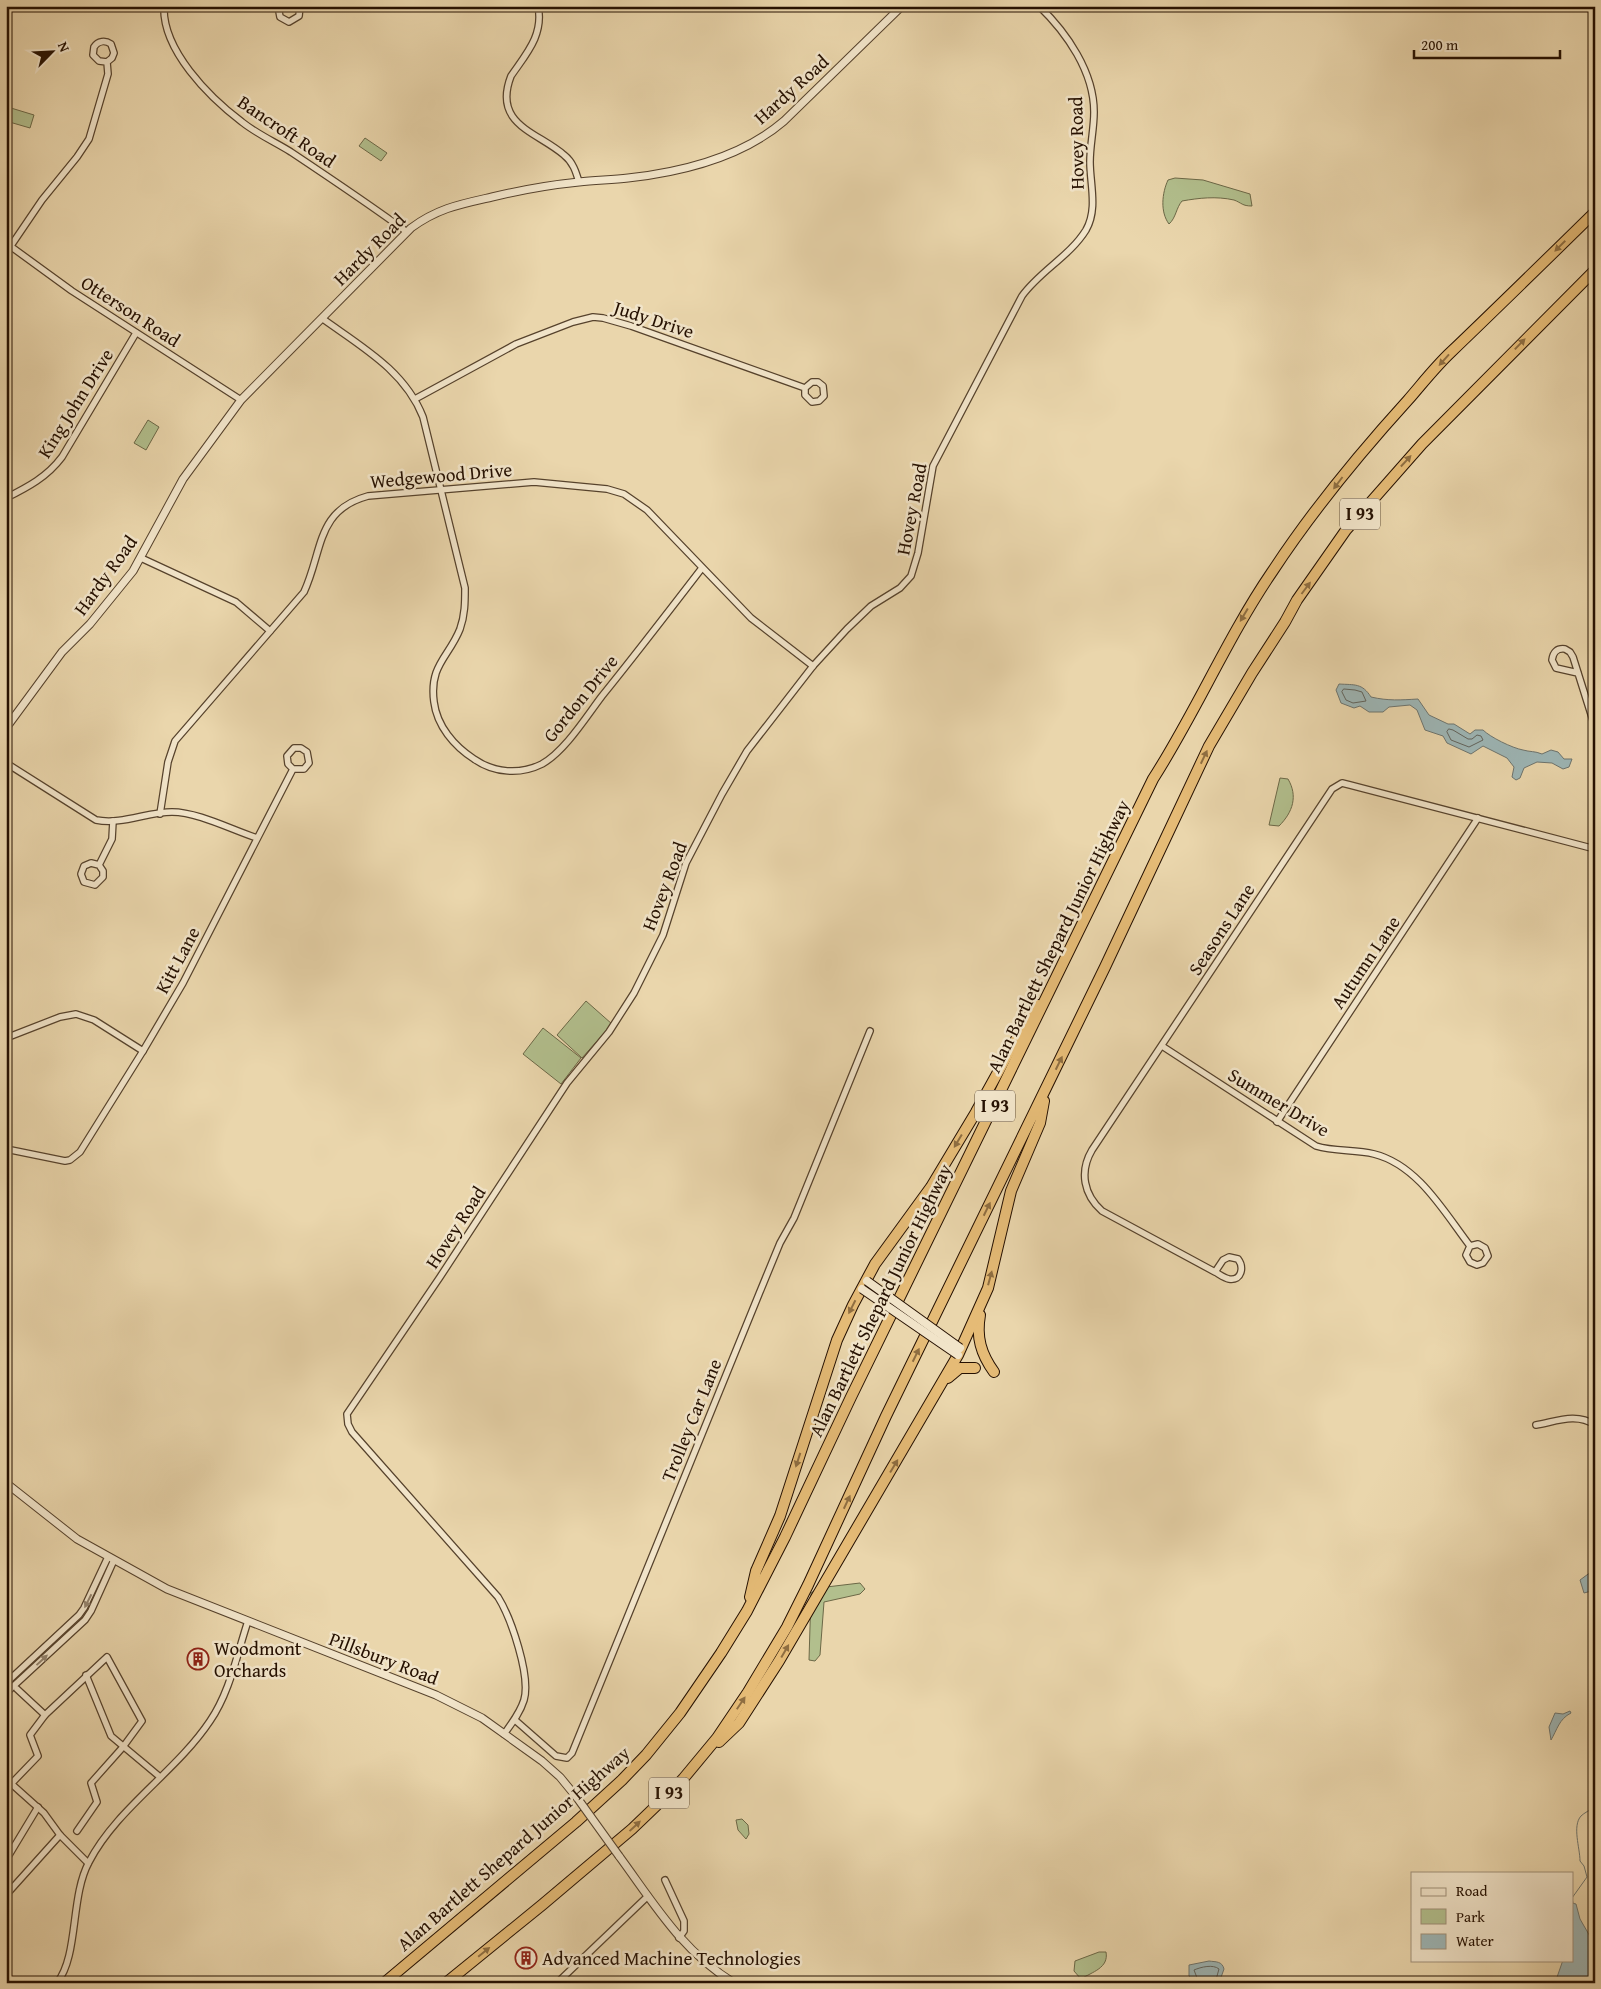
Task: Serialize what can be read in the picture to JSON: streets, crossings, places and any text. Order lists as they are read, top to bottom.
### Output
{
  "streets": {
    "highway": ["I 93", "Alan Bartlett Shepard Junior Highway"],
    "street": [
      "Hardy Road",
      "Bancroft Road",
      "Hovey Road",
      "Otterson Road",
      "Judy Drive",
      "King John Drive",
      "Wedgewood Drive",
      "Gordon Drive",
      "Seasons Lane",
      "Kitt Lane",
      "Autumn Lane",
      "Summer Drive",
      "Trolley Car Lane",
      "Pillsbury Road"
    ]
  },
  "crossings": [
    ["Hardy Road", "Bancroft Road"],
    ["Hardy Road", "Otterson Road"],
    ["Hardy Road", "Gordon Drive"],
    ["Hovey Road", "Wedgewood Drive"],
    ["Hovey Road", "Trolley Car Lane"],
    ["Hovey Road", "Pillsbury Road"],
    ["Otterson Road", "King John Drive"],
    ["Judy Drive", "Gordon Drive"],
    ["Wedgewood Drive", "Gordon Drive"],
    ["Seasons Lane", "Autumn Lane"],
    ["Seasons Lane", "Summer Drive"],
    ["Autumn Lane", "Summer Drive"]
  ],
  "places": {
    "building": ["Woodmont Orchards", "Advanced Machine Technologies"]
  },
  "legend": ["Road", "Park", "Water"],
  "scale_bar": "200 m",
  "north": "top right"
}
